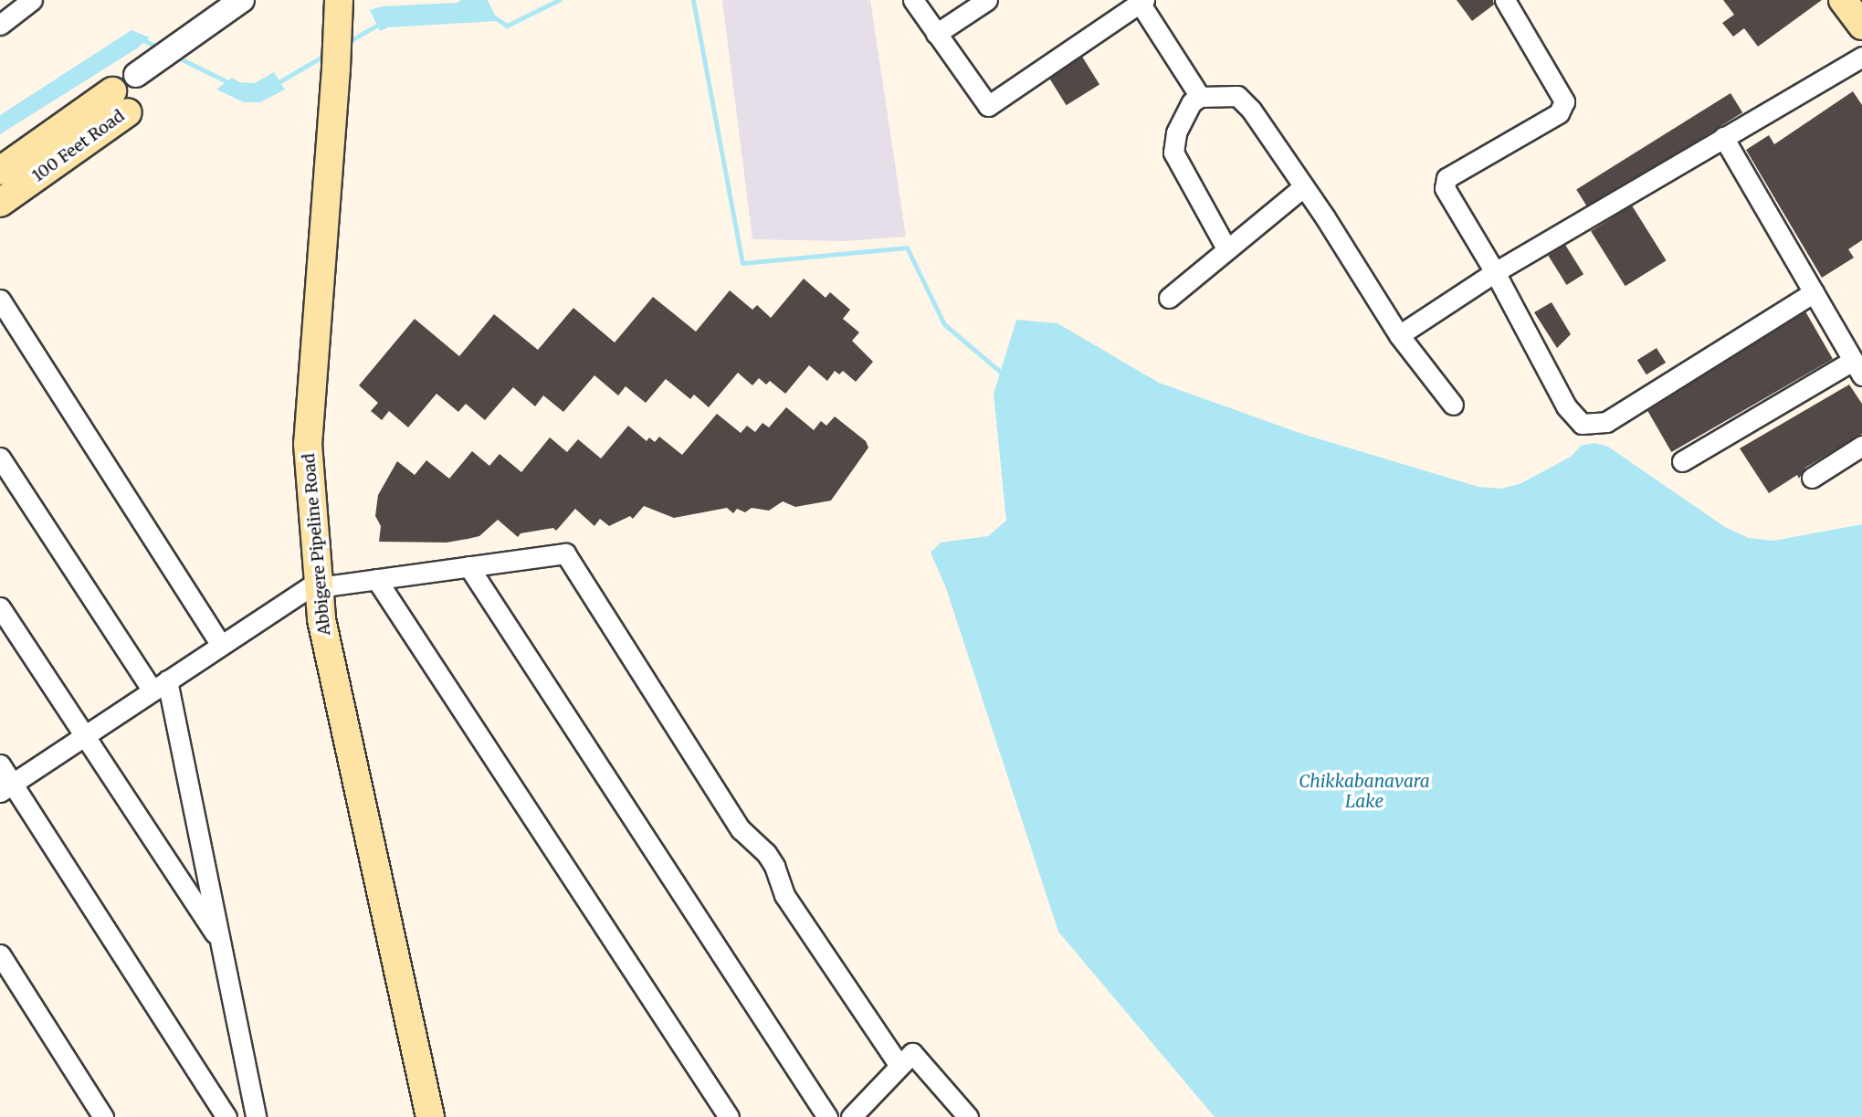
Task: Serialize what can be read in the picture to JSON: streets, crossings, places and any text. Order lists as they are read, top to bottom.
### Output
{
  "streets": {
    "main road": ["100 Feet Road", "Abbigere Pipeline Road"]
  },
  "water": ["Chikkabanavara Lake"]
}
